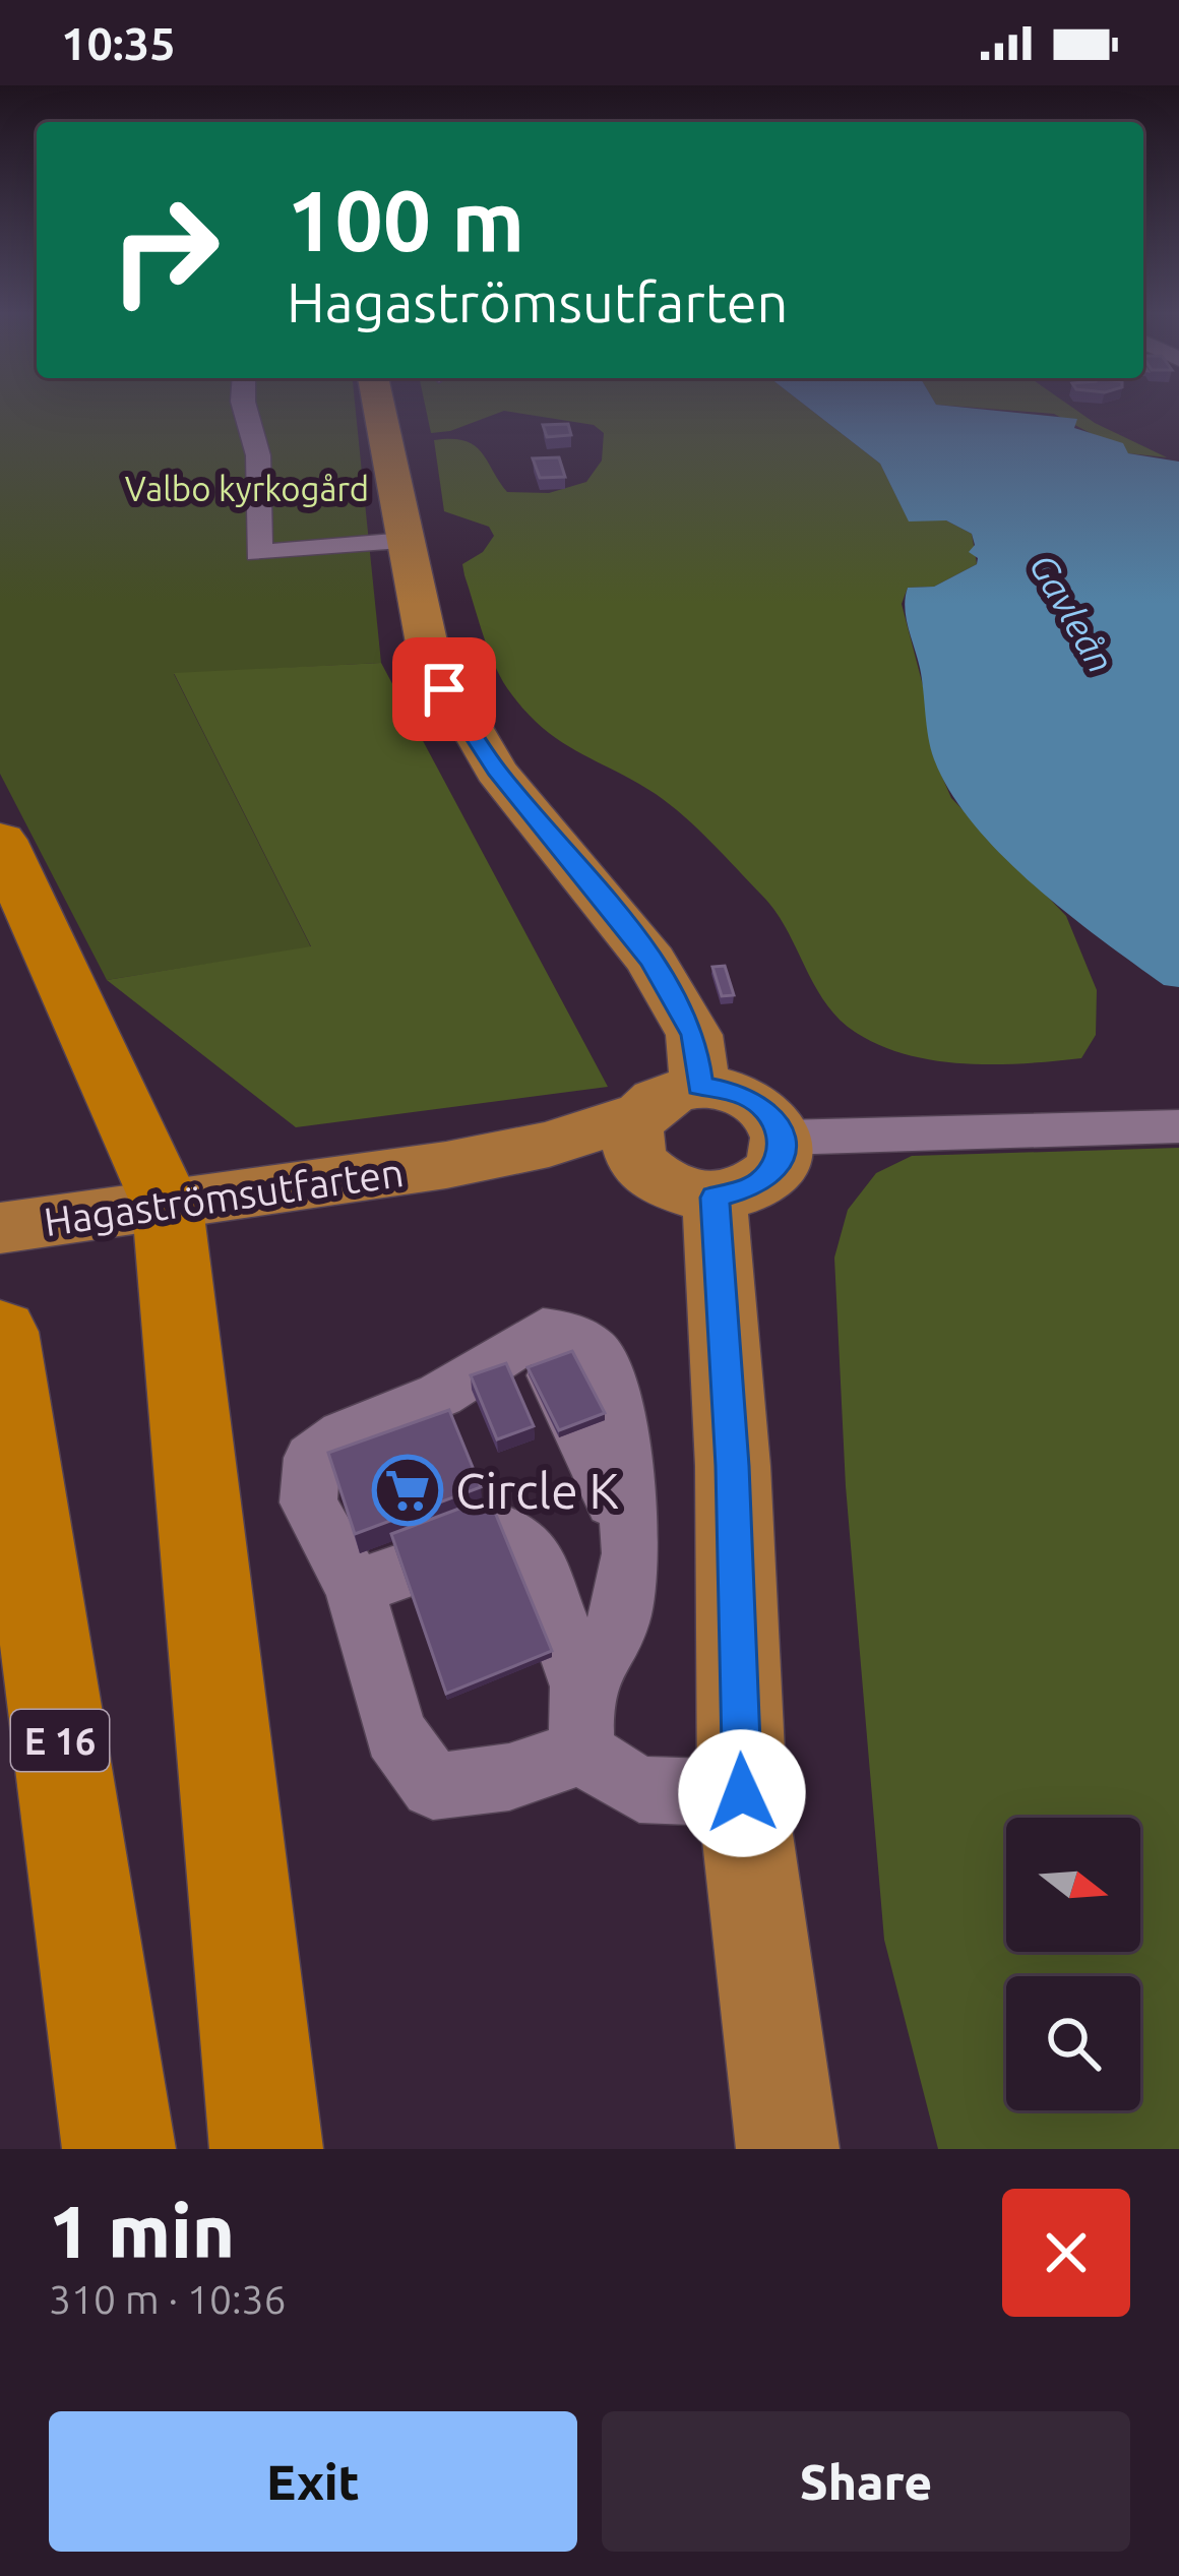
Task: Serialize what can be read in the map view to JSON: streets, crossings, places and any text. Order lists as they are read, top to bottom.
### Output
{
  "streets": {
    "highway": ["E 16"],
    "main road": ["Hagaströmsutfarten"]
  },
  "water": ["Gavleån"],
  "parks": ["Valbo kyrkogård"],
  "places": {
    "supermarket": ["Circle K"]
  },
  "north": "right",
  "page": {
    "status": "10:35",
    "turn": ["100 m", "Hagaströmsutfarten"],
    "heading": ["1 min", "310 m · 10:36"],
    "buttons": ["Exit", "Share"]
  }
}
